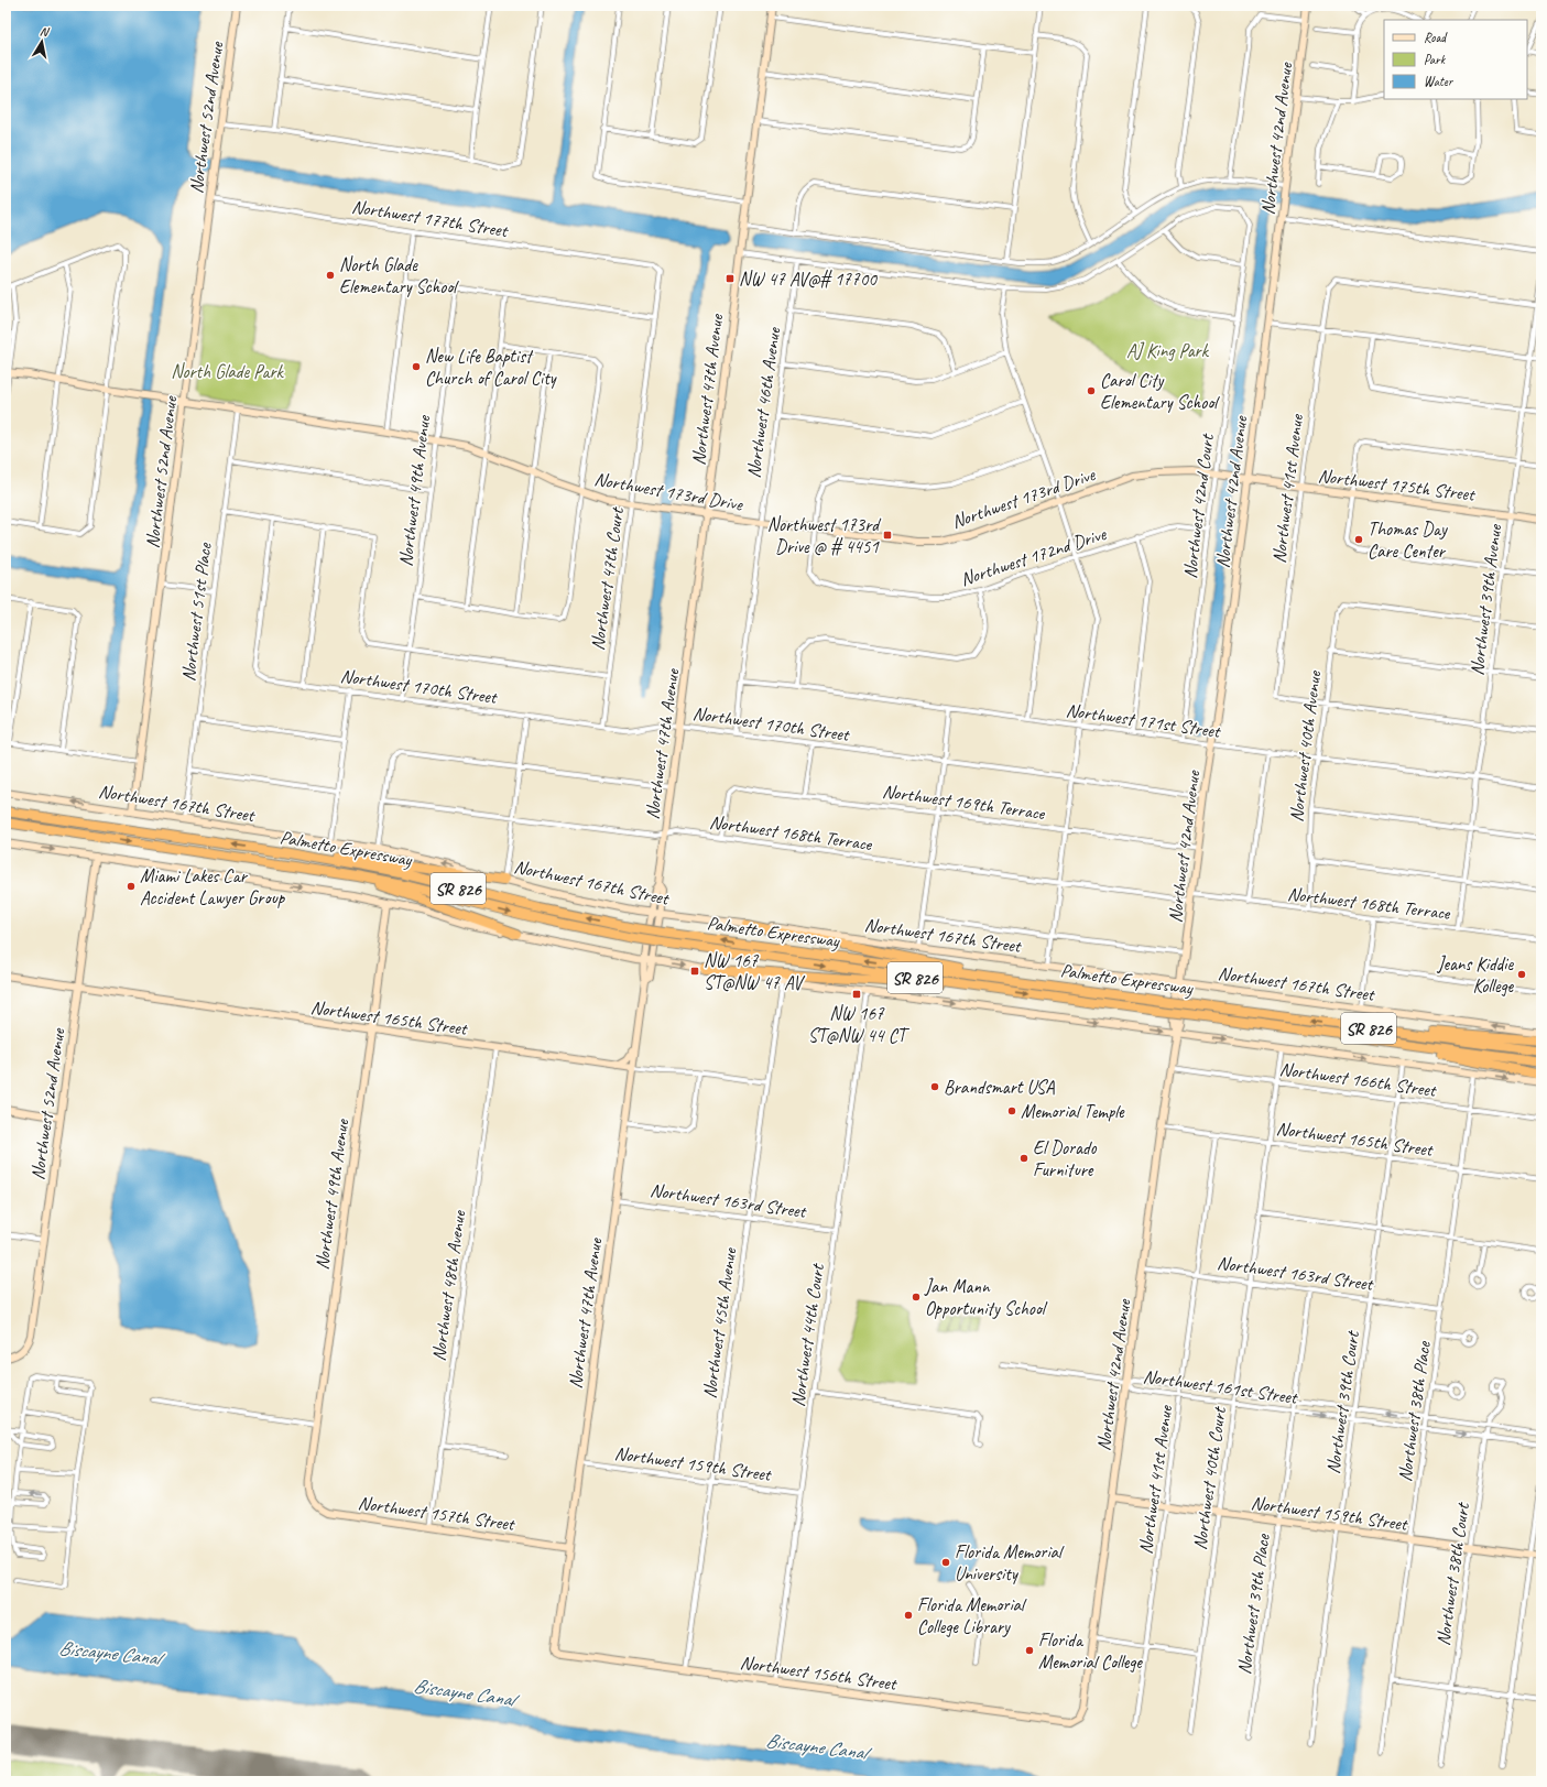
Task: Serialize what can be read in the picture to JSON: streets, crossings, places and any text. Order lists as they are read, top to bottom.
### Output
{
  "streets": {
    "highway": ["Palmetto Expressway", "SR 826"],
    "street": [
      "Northwest 52nd Avenue",
      "Northwest 42nd Avenue",
      "Northwest 177th Street",
      "Northwest 47th Avenue",
      "Northwest 46th Avenue",
      "Northwest 175th Street",
      "Northwest 41st Avenue",
      "Northwest 49th Avenue",
      "Northwest 173rd Drive",
      "Northwest 42nd Court",
      "Northwest 172nd Drive",
      "Northwest 47th Court",
      "Northwest 39th Avenue",
      "Northwest 51st Place",
      "Northwest 170th Street",
      "Northwest 171st Street",
      "Northwest 40th Avenue",
      "Northwest 169th Terrace",
      "Northwest 167th Street",
      "Northwest 168th Terrace",
      "Northwest 165th Street",
      "Northwest 166th Street",
      "Northwest 163rd Street",
      "Northwest 48th Avenue",
      "Northwest 45th Avenue",
      "Northwest 44th Court",
      "Northwest 161st Street",
      "Northwest 39th Court",
      "Northwest 38th Place",
      "Northwest 159th Street",
      "Northwest 40th Court",
      "Northwest 157th Street",
      "Northwest 38th Court",
      "Northwest 39th Place",
      "Northwest 156th Street"
    ]
  },
  "crossings": [
    ["Northwest 52nd Avenue", "Northwest 177th Street"],
    ["Northwest 52nd Avenue", "Northwest 173rd Drive"],
    ["Northwest 52nd Avenue", "Northwest 167th Street"],
    ["Northwest 52nd Avenue", "Northwest 165th Street"],
    ["Northwest 42nd Avenue", "Northwest 175th Street"],
    ["Northwest 42nd Avenue", "Northwest 173rd Drive"],
    ["Northwest 42nd Avenue", "Northwest 170th Street"],
    ["Northwest 42nd Avenue", "Northwest 171st Street"],
    ["Northwest 42nd Avenue", "Northwest 169th Terrace"],
    ["Northwest 42nd Avenue", "Northwest 167th Street"],
    ["Northwest 42nd Avenue", "Northwest 168th Terrace"],
    ["Northwest 42nd Avenue", "Northwest 165th Street"],
    ["Northwest 42nd Avenue", "Northwest 166th Street"],
    ["Northwest 42nd Avenue", "Northwest 163rd Street"],
    ["Northwest 42nd Avenue", "Northwest 161st Street"],
    ["Northwest 42nd Avenue", "Northwest 159th Street"],
    ["Northwest 42nd Avenue", "Northwest 156th Street"],
    ["Northwest 177th Street", "Northwest 47th Court"],
    ["Northwest 47th Avenue", "Northwest 173rd Drive"],
    ["Northwest 47th Avenue", "Northwest 170th Street"],
    ["Northwest 47th Avenue", "Northwest 167th Street"],
    ["Northwest 47th Avenue", "Northwest 168th Terrace"],
    ["Northwest 47th Avenue", "Northwest 165th Street"],
    ["Northwest 47th Avenue", "Northwest 163rd Street"],
    ["Northwest 47th Avenue", "Northwest 159th Street"],
    ["Northwest 47th Avenue", "Northwest 157th Street"],
    ["Northwest 47th Avenue", "Northwest 156th Street"],
    ["Northwest 46th Avenue", "Northwest 173rd Drive"],
    ["Northwest 46th Avenue", "Northwest 170th Street"],
    ["Northwest 46th Avenue", "Northwest 171st Street"],
    ["Northwest 175th Street", "Northwest 41st Avenue"],
    ["Northwest 175th Street", "Northwest 173rd Drive"],
    ["Northwest 175th Street", "Northwest 39th Avenue"],
    ["Northwest 41st Avenue", "Northwest 39th Avenue"],
    ["Northwest 41st Avenue", "Northwest 40th Avenue"],
    ["Northwest 41st Avenue", "Northwest 165th Street"],
    ["Northwest 41st Avenue", "Northwest 163rd Street"],
    ["Northwest 41st Avenue", "Northwest 161st Street"],
    ["Northwest 41st Avenue", "Northwest 159th Street"],
    ["Northwest 49th Avenue", "Northwest 173rd Drive"],
    ["Northwest 49th Avenue", "Northwest 170th Street"],
    ["Northwest 49th Avenue", "Northwest 165th Street"],
    ["Northwest 49th Avenue", "Northwest 157th Street"],
    ["Northwest 173rd Drive", "Northwest 42nd Court"],
    ["Northwest 173rd Drive", "Northwest 172nd Drive"],
    ["Northwest 173rd Drive", "Northwest 47th Court"],
    ["Northwest 173rd Drive", "Northwest 51st Place"],
    ["Northwest 42nd Court", "Northwest 172nd Drive"],
    ["Northwest 42nd Court", "Northwest 171st Street"],
    ["Northwest 47th Court", "Northwest 170th Street"],
    ["Northwest 39th Avenue", "Northwest 171st Street"],
    ["Northwest 39th Avenue", "Northwest 40th Avenue"],
    ["Northwest 39th Avenue", "Northwest 168th Terrace"],
    ["Northwest 51st Place", "Northwest 167th Street"],
    ["Northwest 171st Street", "Northwest 40th Avenue"],
    ["Northwest 40th Avenue", "Northwest 168th Terrace"],
    ["Northwest 169th Terrace", "Northwest 168th Terrace"],
    ["Northwest 165th Street", "Northwest 48th Avenue"],
    ["Northwest 165th Street", "Northwest 45th Avenue"],
    ["Northwest 165th Street", "Northwest 39th Court"],
    ["Northwest 165th Street", "Northwest 38th Place"],
    ["Northwest 165th Street", "Northwest 40th Court"],
    ["Northwest 166th Street", "Northwest 39th Court"],
    ["Northwest 166th Street", "Northwest 38th Place"],
    ["Northwest 166th Street", "Northwest 40th Court"],
    ["Northwest 163rd Street", "Northwest 45th Avenue"],
    ["Northwest 163rd Street", "Northwest 44th Court"],
    ["Northwest 163rd Street", "Northwest 39th Court"],
    ["Northwest 163rd Street", "Northwest 38th Place"],
    ["Northwest 163rd Street", "Northwest 40th Court"],
    ["Northwest 163rd Street", "Northwest 39th Place"],
    ["Northwest 48th Avenue", "Northwest 157th Street"],
    ["Northwest 45th Avenue", "Northwest 159th Street"],
    ["Northwest 45th Avenue", "Northwest 156th Street"],
    ["Northwest 44th Court", "Northwest 159th Street"],
    ["Northwest 44th Court", "Northwest 156th Street"],
    ["Northwest 161st Street", "Northwest 39th Court"],
    ["Northwest 161st Street", "Northwest 38th Place"],
    ["Northwest 161st Street", "Northwest 40th Court"],
    ["Northwest 161st Street", "Northwest 38th Court"],
    ["Northwest 161st Street", "Northwest 39th Place"],
    ["Northwest 39th Court", "Northwest 159th Street"],
    ["Northwest 38th Place", "Northwest 159th Street"],
    ["Northwest 159th Street", "Northwest 40th Court"],
    ["Northwest 159th Street", "Northwest 38th Court"],
    ["Northwest 159th Street", "Northwest 39th Place"]
  ],
  "water": ["Biscayne Canal"],
  "parks": ["AJ King Park", "North Glade Park"],
  "places": {
    "other": [
      "North Glade Elementary School",
      "New Life Baptist Church of Carol City",
      "Carol City Elementary School",
      "Thomas Day Care Center",
      "Miami Lakes Car Accident Lawyer Group",
      "Jeans Kiddie Kollege",
      "Brandsmart USA",
      "Memorial Temple",
      "El Dorado Furniture",
      "Jan Mann Opportunity School",
      "Florida Memorial University",
      "Florida Memorial College Library",
      "Florida Memorial College"
    ],
    "transit": [
      "NW 47 AV@# 17700",
      "Northwest 173rd Drive @ # 4451",
      "NW 167 ST@NW 47 AV",
      "NW 167 ST@NW 44 CT"
    ]
  },
  "legend": ["Road", "Park", "Water"],
  "north": "top"
}
